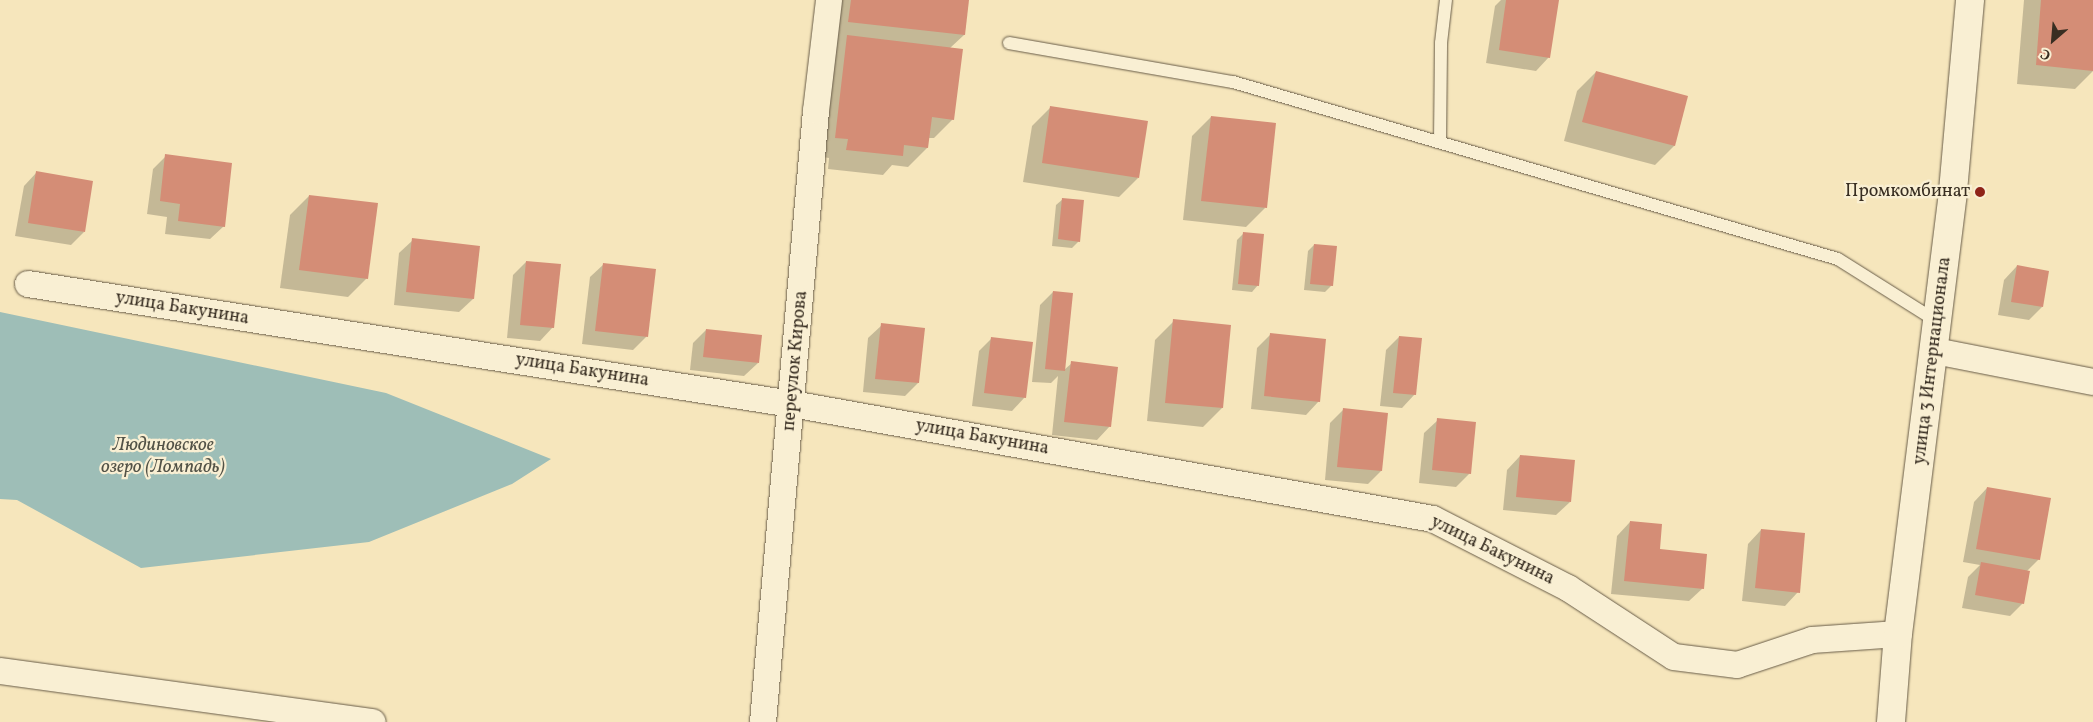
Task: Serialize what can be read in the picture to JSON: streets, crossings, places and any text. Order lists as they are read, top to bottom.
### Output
{
  "streets": {
    "street": ["улица Бакунина", "переулок Кирова", "улица 3 Интернационала"]
  },
  "crossings": [
    ["улица Бакунина", "переулок Кирова"],
    ["улица Бакунина", "улица 3 Интернационала"]
  ],
  "water": ["Людиновское озеро (Ломпадь)"],
  "places": ["Промкомбинат"],
  "north": "bottom left"
}
